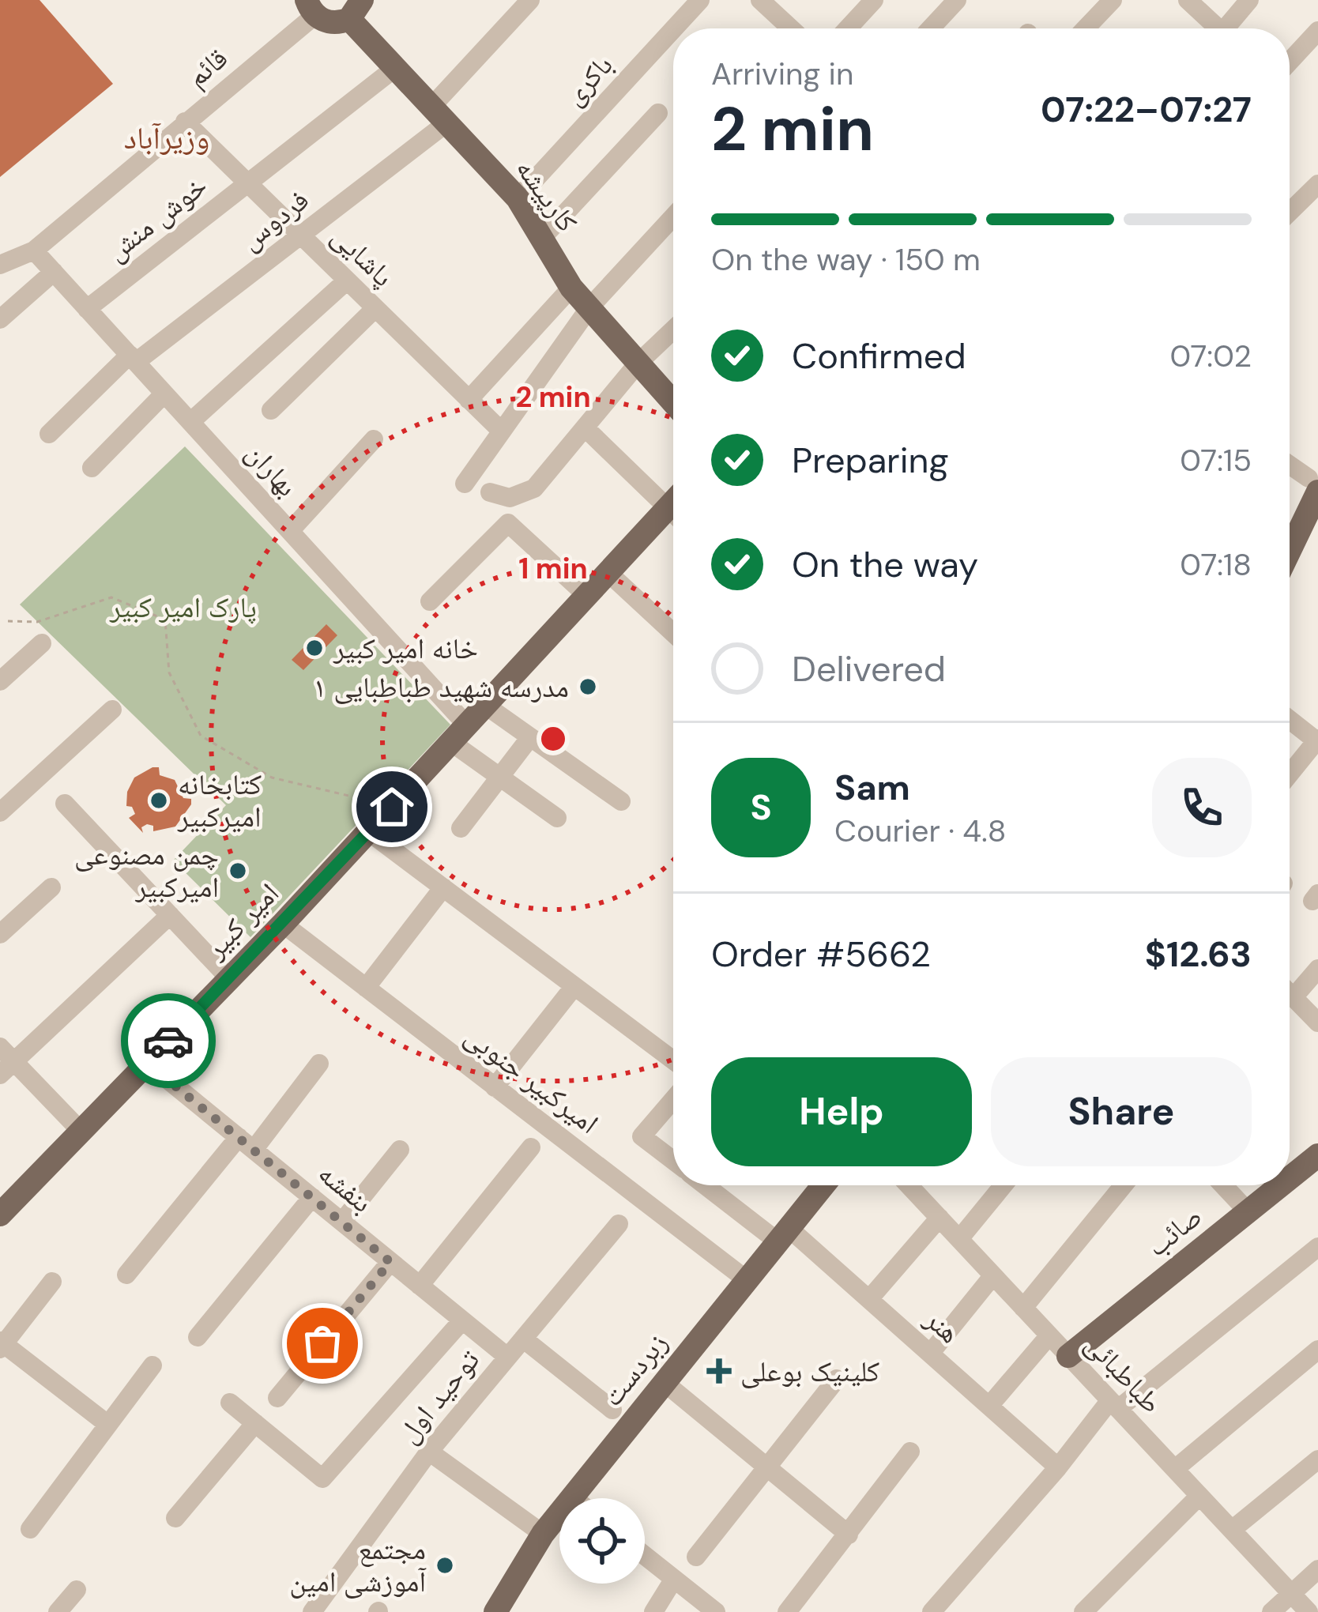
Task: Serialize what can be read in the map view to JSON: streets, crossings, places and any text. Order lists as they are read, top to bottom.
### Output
{
  "streets": {
    "main road": [
      "کارپیشه",
      "امیر کبیر",
      "صائب",
      "زبردست"
    ],
    "street": [
      "قائم",
      "باکری",
      "خوش منش",
      "فردوس",
      "پاشایی",
      "بهاران",
      "امیرکبیر جنوبی",
      "بنفشه",
      "هنر",
      "طباطبائی",
      "توحید اول"
    ]
  },
  "crossings": [
    ["قائم", "پاشایی"],
    ["قائم", "بهاران"],
    ["باکری", "کارپیشه"],
    ["کارپیشه", "خوش منش"],
    ["کارپیشه", "فردوس"],
    ["خوش منش", "پاشایی"],
    ["خوش منش", "بهاران"],
    ["فردوس", "پاشایی"],
    ["فردوس", "بهاران"],
    ["بهاران", "امیر کبیر"],
    ["امیر کبیر", "امیرکبیر جنوبی"],
    ["امیر کبیر", "بنفشه"],
    ["امیرکبیر جنوبی", "زبردست"],
    ["بنفشه", "توحید اول"],
    ["صائب", "طباطبائی"],
    ["هنر", "زبردست"]
  ],
  "districts": ["وزیرآباد"],
  "parks": ["پارک امیر کبیر"],
  "places": {
    "other": [
      "خانه امیر کبیر",
      "مدرسه شهید طباطبایی ۱",
      "کتابخانه امیرکبیر",
      "چمن مصنوعی امیرکبیر",
      "مجتمع آموزشی امین"
    ],
    "health": ["کلینیک بوعلی"]
  },
  "page": {
    "heading": ["2 min", "Arriving in", "07:22–07:27"],
    "panel": [
      "Sam",
      "Courier · 4.8",
      "Order #5662",
      "$12.63"
    ],
    "bar": "On the way · 150 m",
    "list": [
      ["Confirmed", "07:02"],
      ["Preparing", "07:15"],
      ["On the way", "07:18"],
      "Delivered"
    ],
    "round": "S",
    "buttons": ["Help", "Share"]
  },
  "rings": ["2 min", "1 min"]
}
